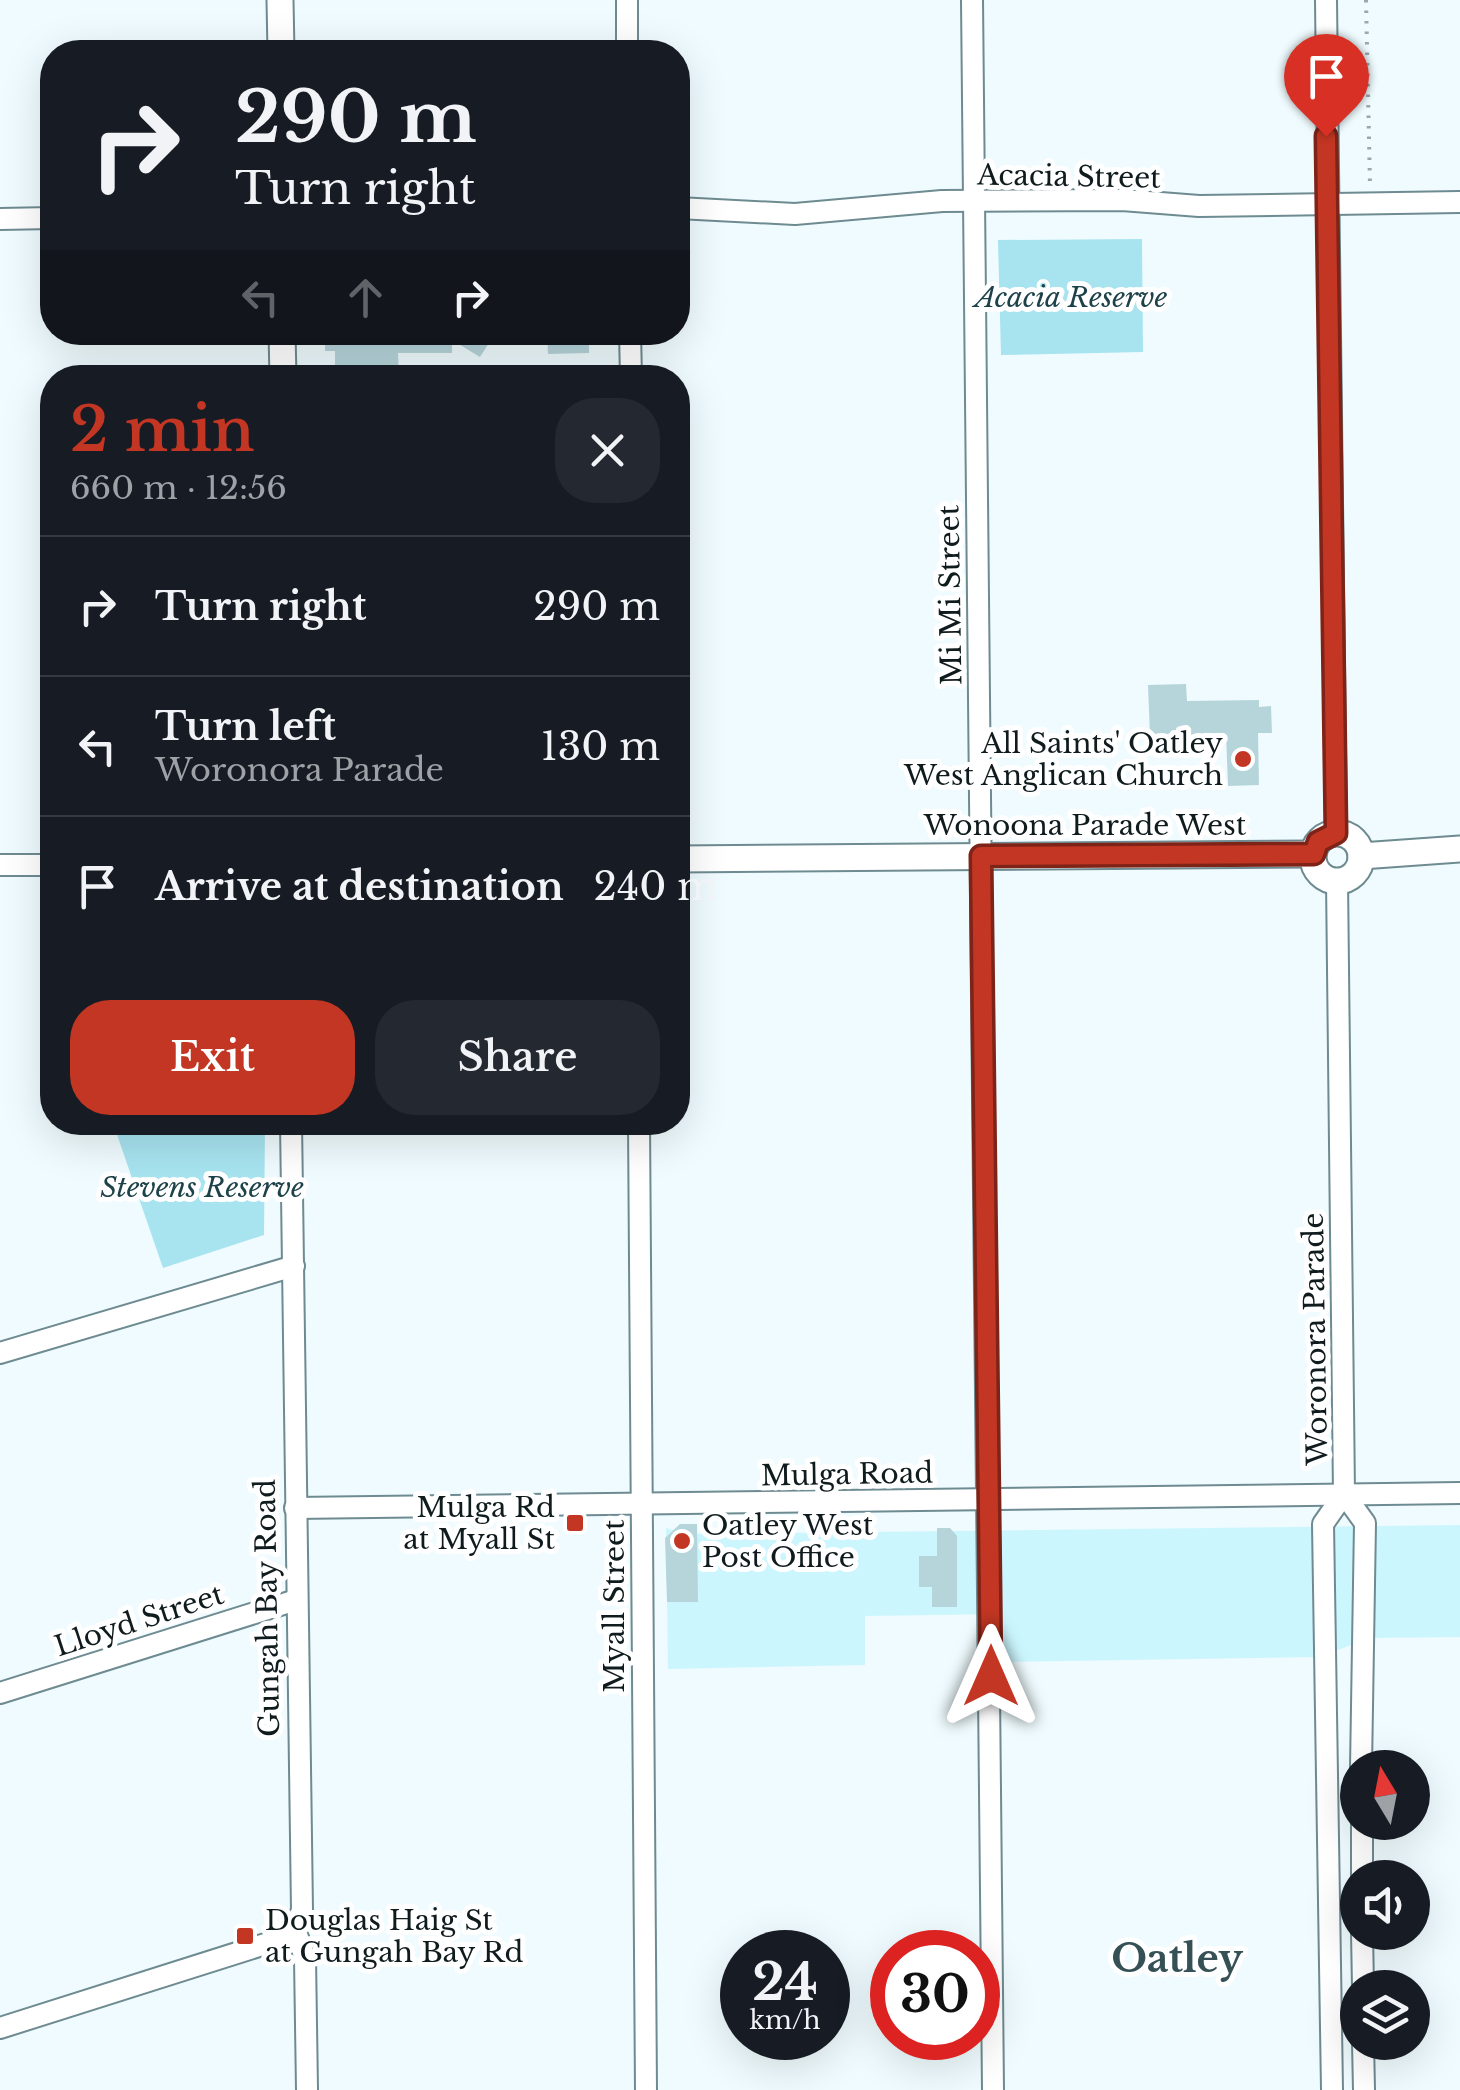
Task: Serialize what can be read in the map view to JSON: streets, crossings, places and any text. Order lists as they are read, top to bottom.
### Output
{
  "streets": {
    "street": [
      "Acacia Street",
      "Mi Mi Street",
      "Wonoona Parade West",
      "Woronora Parade",
      "Mulga Road",
      "Myall Street",
      "Gungah Bay Road",
      "Lloyd Street"
    ]
  },
  "crossings": [
    ["Acacia Street", "Mi Mi Street"],
    ["Mi Mi Street", "Wonoona Parade West"],
    ["Mi Mi Street", "Mulga Road"],
    ["Wonoona Parade West", "Woronora Parade"],
    ["Woronora Parade", "Mulga Road"],
    ["Mulga Road", "Myall Street"],
    ["Mulga Road", "Gungah Bay Road"],
    ["Gungah Bay Road", "Lloyd Street"]
  ],
  "districts": ["Oatley"],
  "parks": ["Acacia Reserve", "Stevens Reserve"],
  "places": {
    "other": ["All Saints' Oatley West Anglican Church", "Oatley West Post Office"],
    "transit": ["Mulga Rd at Myall St", "Douglas Haig St at Gungah Bay Rd"]
  },
  "north": "top",
  "page": {
    "turn": ["290 m", "Turn right"],
    "heading": ["2 min", "660 m · 12:56"],
    "list": [
      {
        "name": "Turn right",
        "value": "290 m"
      },
      {
        "name": "Turn left",
        "note": "Woronora Parade",
        "value": "130 m"
      },
      {
        "name": "Arrive at destination",
        "value": "240 m"
      }
    ],
    "buttons": ["Exit", "Share"],
    "speed": "24 km/h",
    "limit": "30"
  }
}
